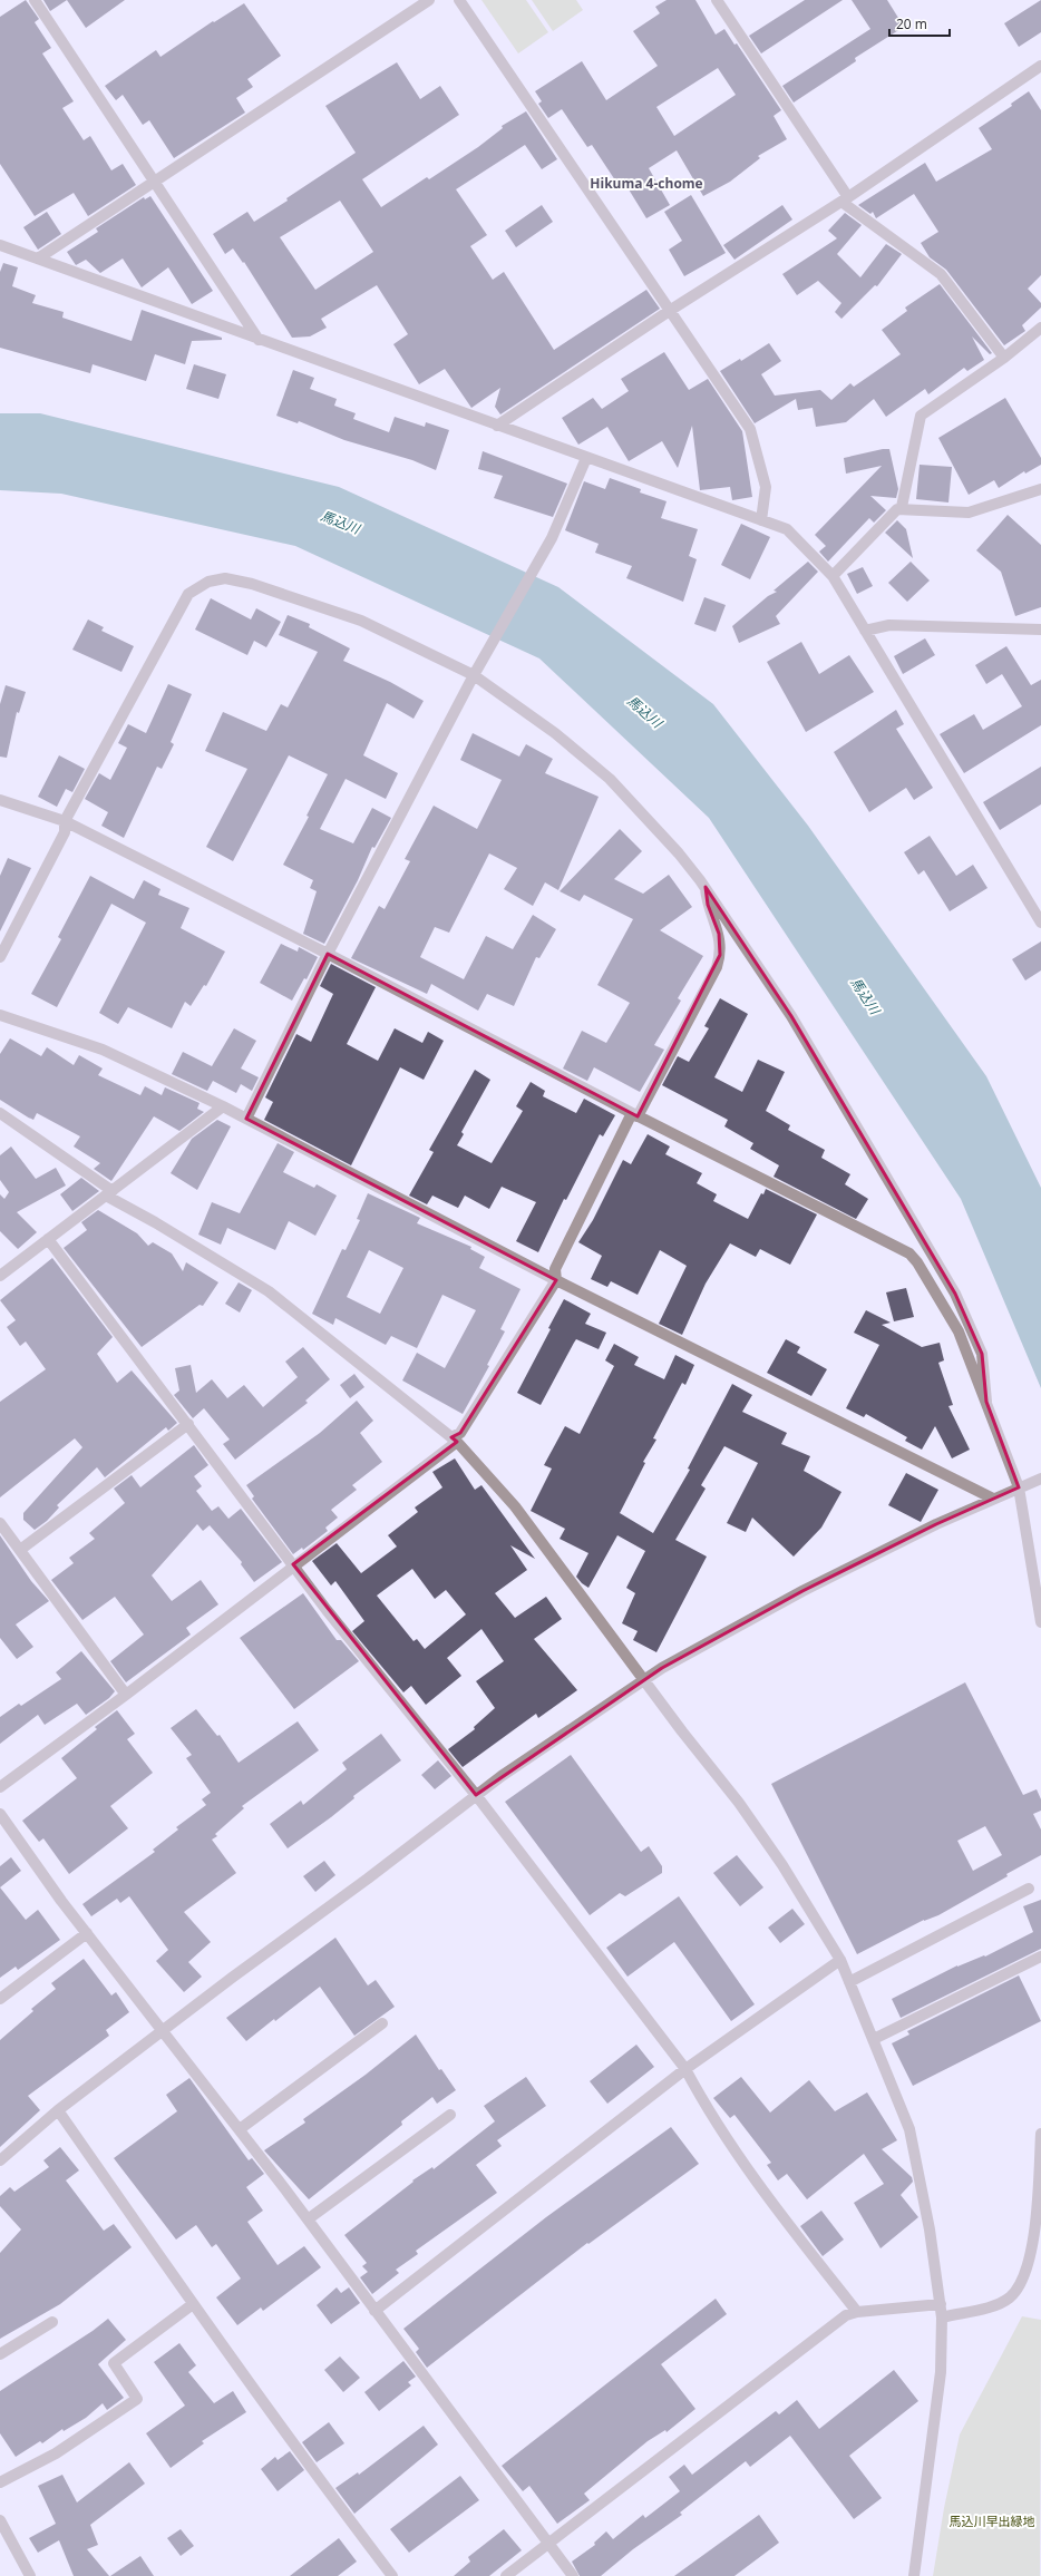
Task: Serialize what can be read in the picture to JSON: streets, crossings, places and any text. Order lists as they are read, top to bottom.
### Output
{
  "districts": ["Hikuma 4-chome"],
  "water": ["馬込川"],
  "parks": ["馬込川早出緑地"],
  "scale_bar": "20 m"
}
